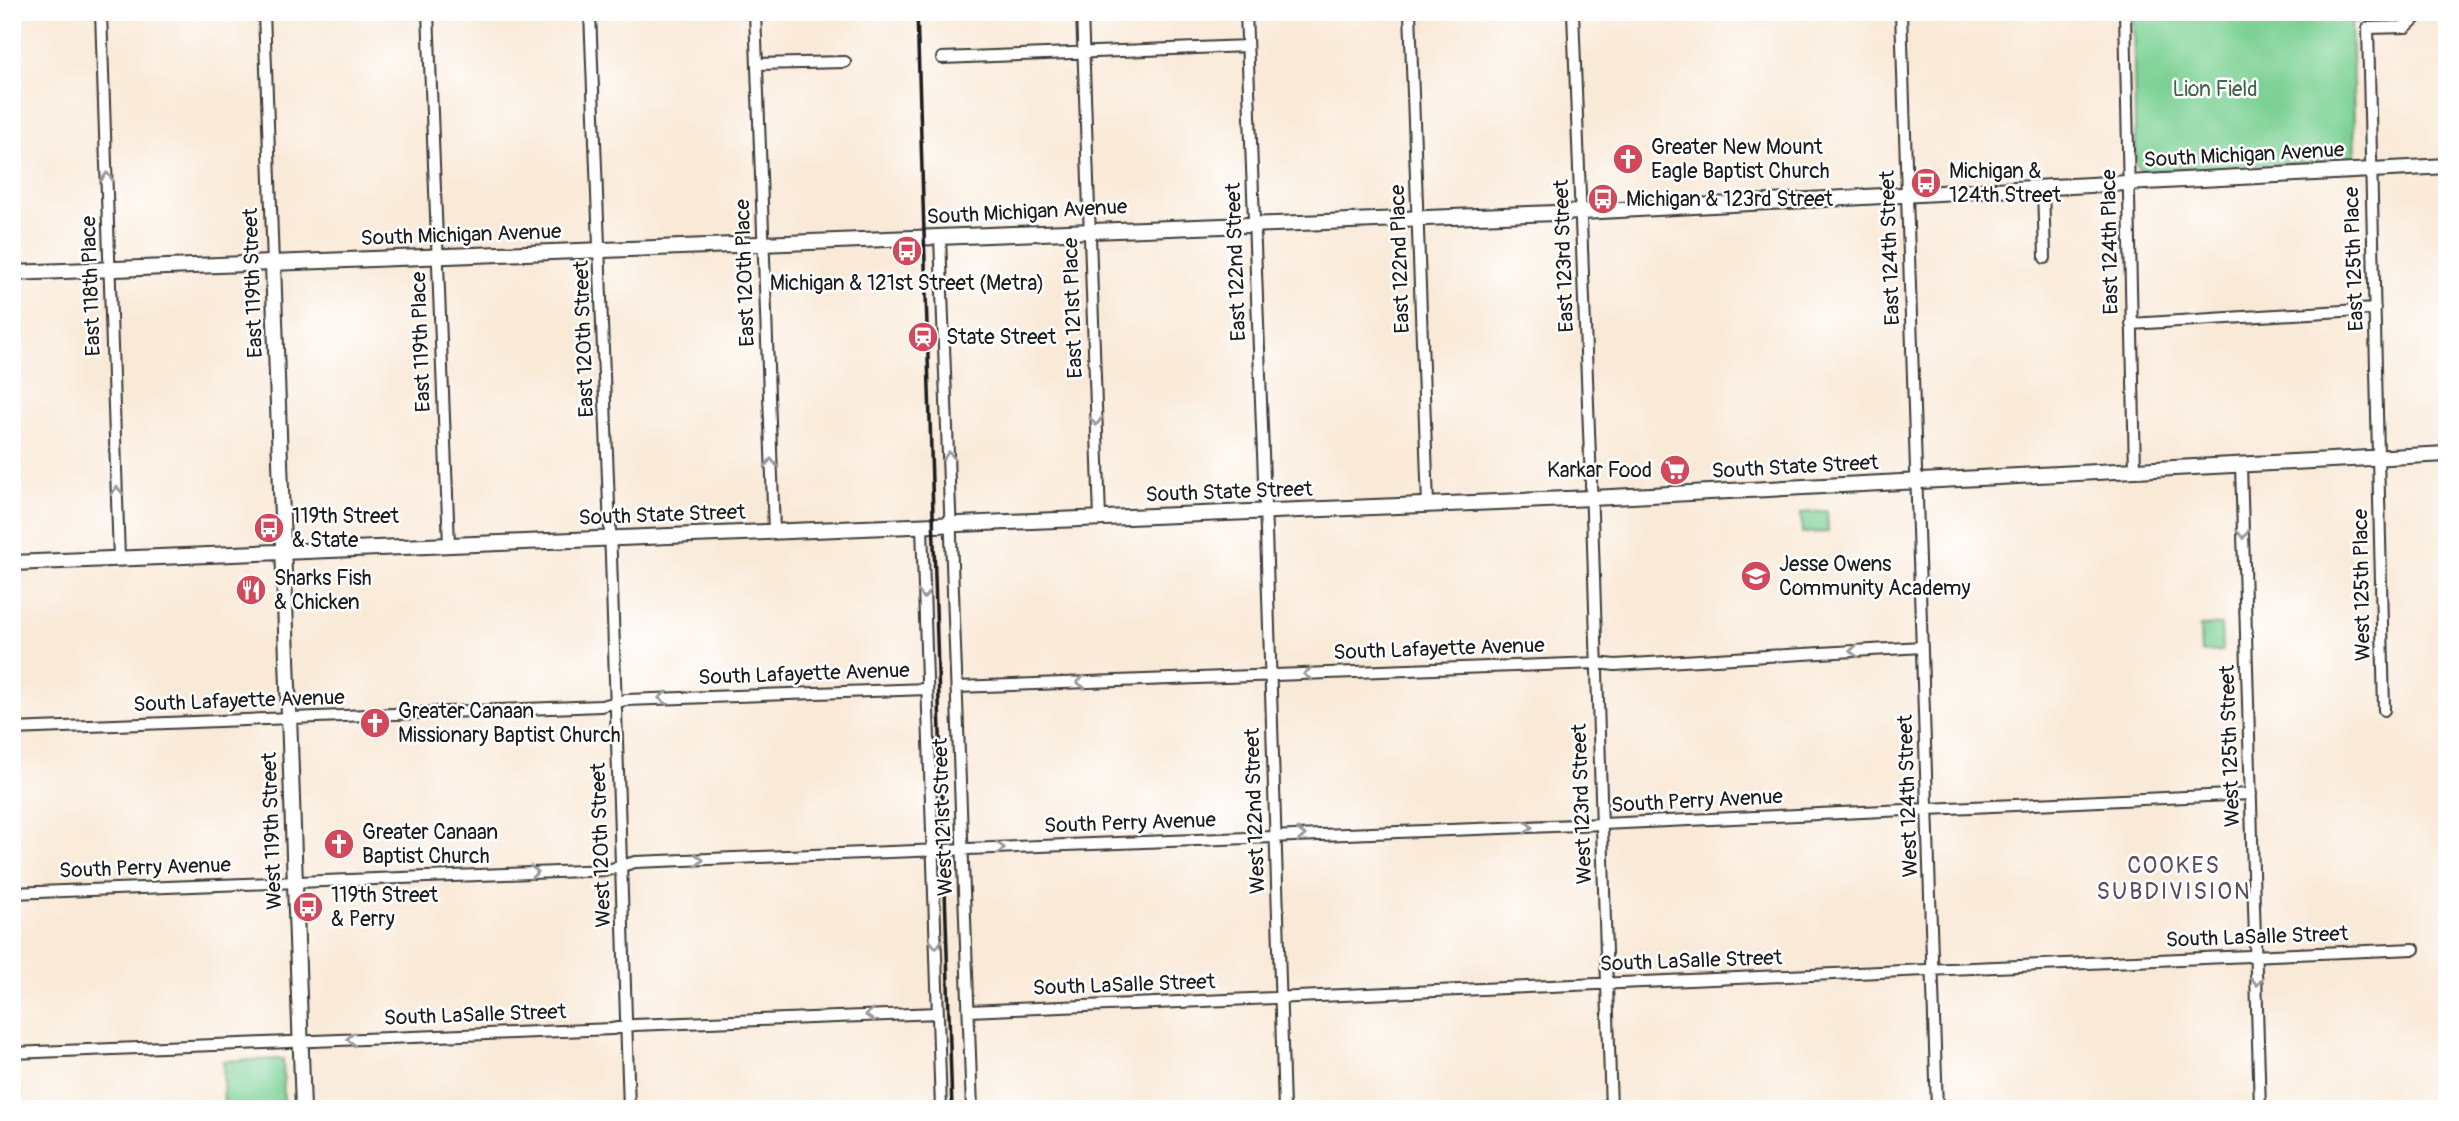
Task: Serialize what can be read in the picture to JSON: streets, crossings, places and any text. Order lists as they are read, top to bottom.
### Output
{
  "streets": {
    "street": [
      "South Michigan Avenue",
      "East 124th Place",
      "East 124th Street",
      "East 123rd Street",
      "East 122nd Place",
      "East 125th Place",
      "East 122nd Street",
      "East 120th Place",
      "East 119th Street",
      "East 118th Place",
      "East 121st Place",
      "East 120th Street",
      "East 119th Place",
      "South State Street",
      "West 125th Place",
      "South Lafayette Avenue",
      "West 125th Street",
      "West 124th Street",
      "South Perry Avenue",
      "West 123rd Street",
      "West 122nd Street",
      "West 121st Street",
      "West 119th Street",
      "West 120th Street",
      "South LaSalle Street"
    ]
  },
  "crossings": [
    ["South Michigan Avenue", "East 124th Place"],
    ["South Michigan Avenue", "East 124th Street"],
    ["South Michigan Avenue", "East 123rd Street"],
    ["South Michigan Avenue", "East 122nd Place"],
    ["South Michigan Avenue", "East 125th Place"],
    ["South Michigan Avenue", "East 122nd Street"],
    ["South Michigan Avenue", "East 120th Place"],
    ["South Michigan Avenue", "East 119th Street"],
    ["South Michigan Avenue", "East 118th Place"],
    ["South Michigan Avenue", "East 121st Place"],
    ["South Michigan Avenue", "East 120th Street"],
    ["South Michigan Avenue", "East 119th Place"],
    ["South Michigan Avenue", "West 121st Street"],
    ["East 124th Place", "South State Street"],
    ["East 124th Street", "South State Street"],
    ["East 124th Street", "West 124th Street"],
    ["East 123rd Street", "South State Street"],
    ["East 123rd Street", "West 123rd Street"],
    ["East 122nd Place", "South State Street"],
    ["East 125th Place", "South State Street"],
    ["East 125th Place", "West 125th Place"],
    ["East 122nd Street", "South State Street"],
    ["East 122nd Street", "West 122nd Street"],
    ["East 120th Place", "South State Street"],
    ["East 119th Street", "South State Street"],
    ["East 119th Street", "West 119th Street"],
    ["East 118th Place", "South State Street"],
    ["East 121st Place", "South State Street"],
    ["East 120th Street", "South State Street"],
    ["East 120th Street", "West 120th Street"],
    ["East 119th Place", "South State Street"],
    ["South State Street", "West 125th Place"],
    ["South State Street", "West 125th Street"],
    ["South State Street", "West 124th Street"],
    ["South State Street", "West 123rd Street"],
    ["South State Street", "West 122nd Street"],
    ["South State Street", "West 121st Street"],
    ["South State Street", "West 119th Street"],
    ["South State Street", "West 120th Street"],
    ["South Lafayette Avenue", "West 124th Street"],
    ["South Lafayette Avenue", "West 123rd Street"],
    ["South Lafayette Avenue", "West 122nd Street"],
    ["South Lafayette Avenue", "West 121st Street"],
    ["South Lafayette Avenue", "West 119th Street"],
    ["South Lafayette Avenue", "West 120th Street"],
    ["West 125th Street", "South Perry Avenue"],
    ["West 125th Street", "South LaSalle Street"],
    ["West 124th Street", "South Perry Avenue"],
    ["West 124th Street", "South LaSalle Street"],
    ["South Perry Avenue", "West 123rd Street"],
    ["South Perry Avenue", "West 122nd Street"],
    ["South Perry Avenue", "West 121st Street"],
    ["South Perry Avenue", "West 119th Street"],
    ["South Perry Avenue", "West 120th Street"],
    ["West 123rd Street", "South LaSalle Street"],
    ["West 122nd Street", "South LaSalle Street"],
    ["West 121st Street", "South LaSalle Street"],
    ["West 119th Street", "South LaSalle Street"],
    ["West 120th Street", "South LaSalle Street"]
  ],
  "one_way": [
    "East 120th Place",
    "East 118th Place",
    "East 121st Place",
    "South Lafayette Avenue",
    "West 125th Street",
    "South Perry Avenue"
  ],
  "districts": ["COOKES SUBDIVISION"],
  "parks": ["Lion Field"],
  "places": {
    "church": ["Greater New Mount Eagle Baptist Church", "Greater Canaan Missionary Baptist Church", "Greater Canaan Baptist Church"],
    "bus stop": [
      "Michigan & 124th Street",
      "Michigan & 123rd Street",
      "Michigan & 121st Street (Metra)",
      "119th Street & State",
      "119th Street & Perry"
    ],
    "station": ["State Street"],
    "supermarket": ["Karkar Food"],
    "school or university": ["Jesse Owens Community Academy"],
    "restaurant": ["Sharks Fish & Chicken"]
  }
}
